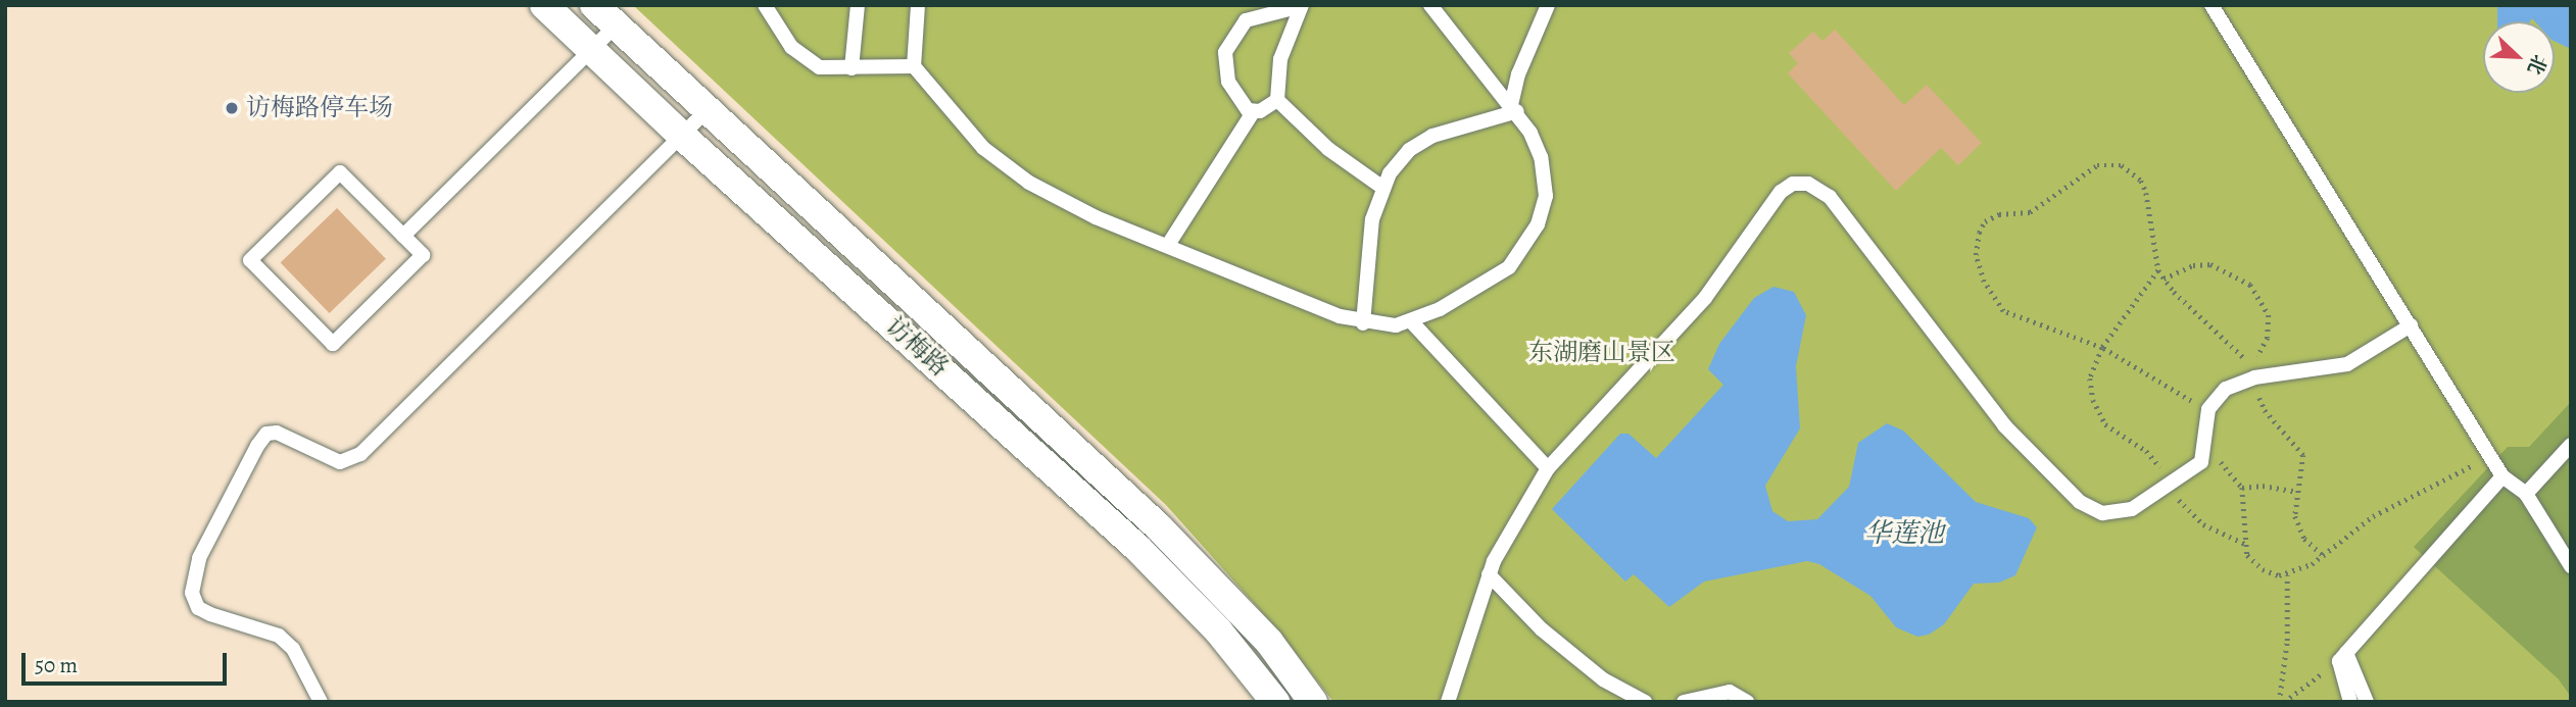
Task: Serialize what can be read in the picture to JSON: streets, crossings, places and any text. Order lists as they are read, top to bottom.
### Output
{
  "streets": {
    "street": ["访梅路"]
  },
  "water": ["华莲池"],
  "parks": ["东湖磨山景区"],
  "places": ["访梅路停车场"],
  "scale_bar": "50 m",
  "north": "bottom right"
}
